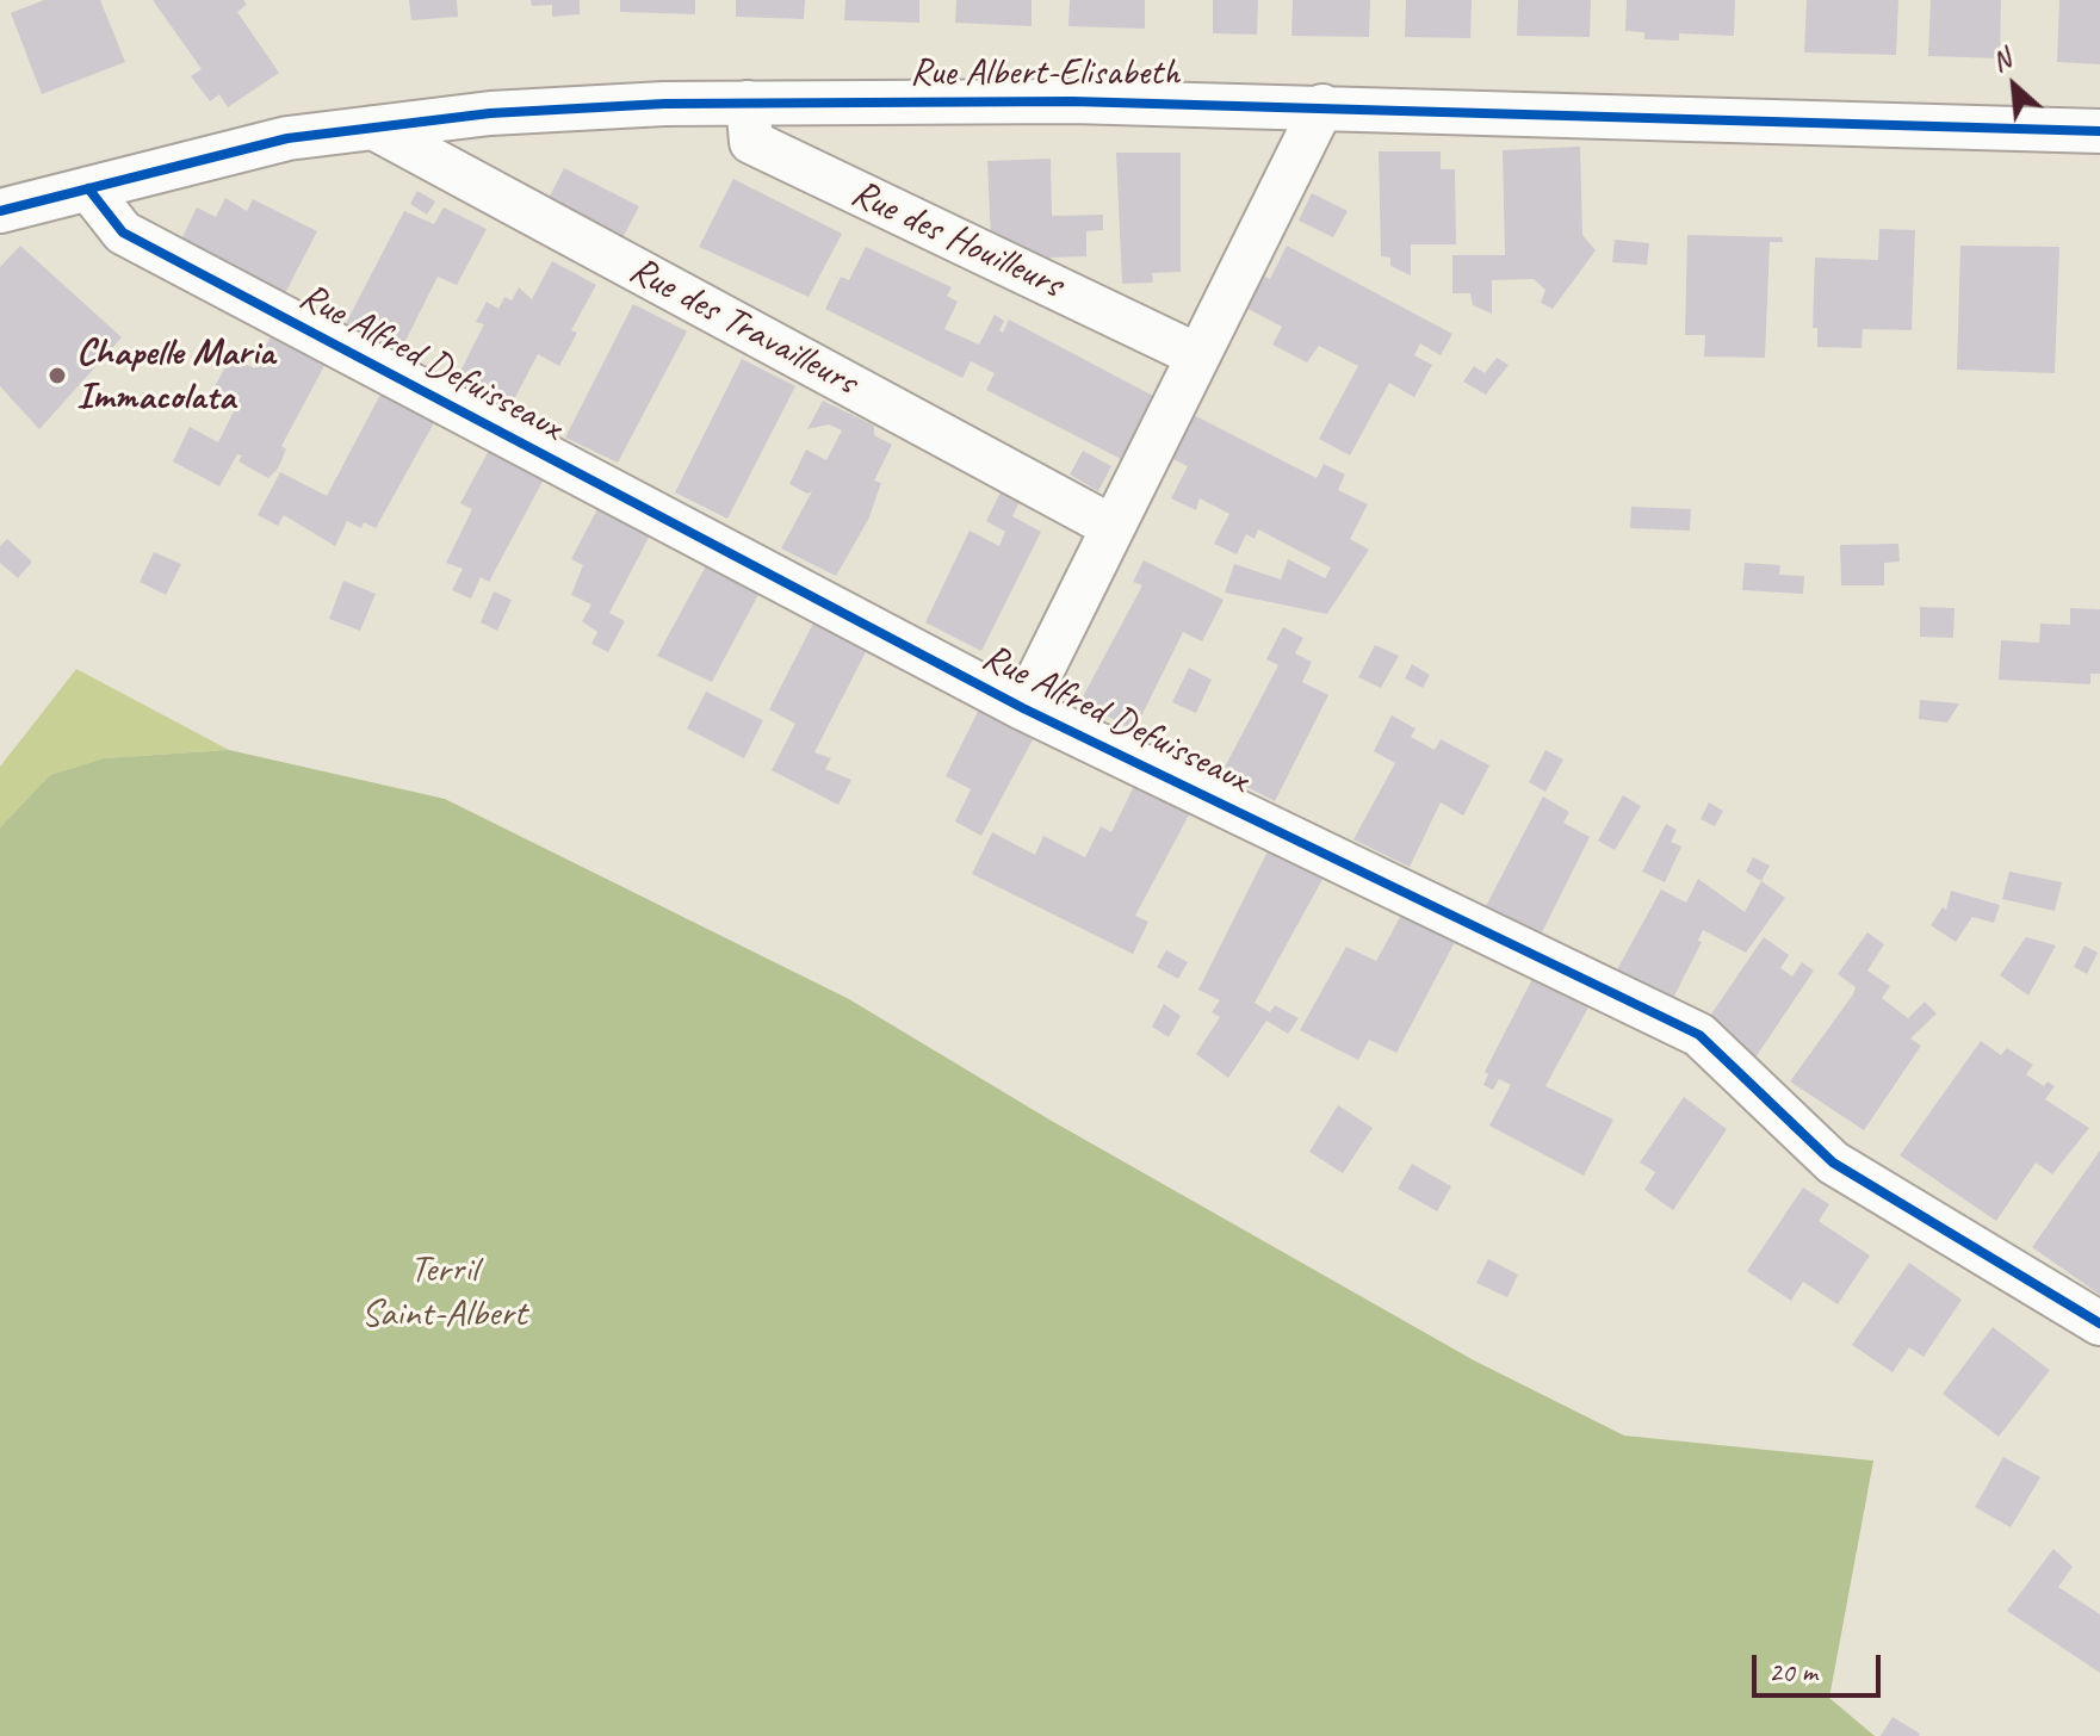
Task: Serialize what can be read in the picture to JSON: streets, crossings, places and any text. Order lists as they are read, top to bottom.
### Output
{
  "streets": {
    "street": [
      "Rue Albert-Elisabeth",
      "Rue des Houilleurs",
      "Rue des Travailleurs",
      "Rue Alfred Defuisseaux"
    ]
  },
  "crossings": [
    ["Rue Albert-Elisabeth", "Rue des Houilleurs"],
    ["Rue Albert-Elisabeth", "Rue des Travailleurs"],
    ["Rue Albert-Elisabeth", "Rue Alfred Defuisseaux"]
  ],
  "parks": ["Terril Saint-Albert"],
  "places": ["Chapelle Maria Immacolata"],
  "scale_bar": "20 m",
  "north": "top left"
}
